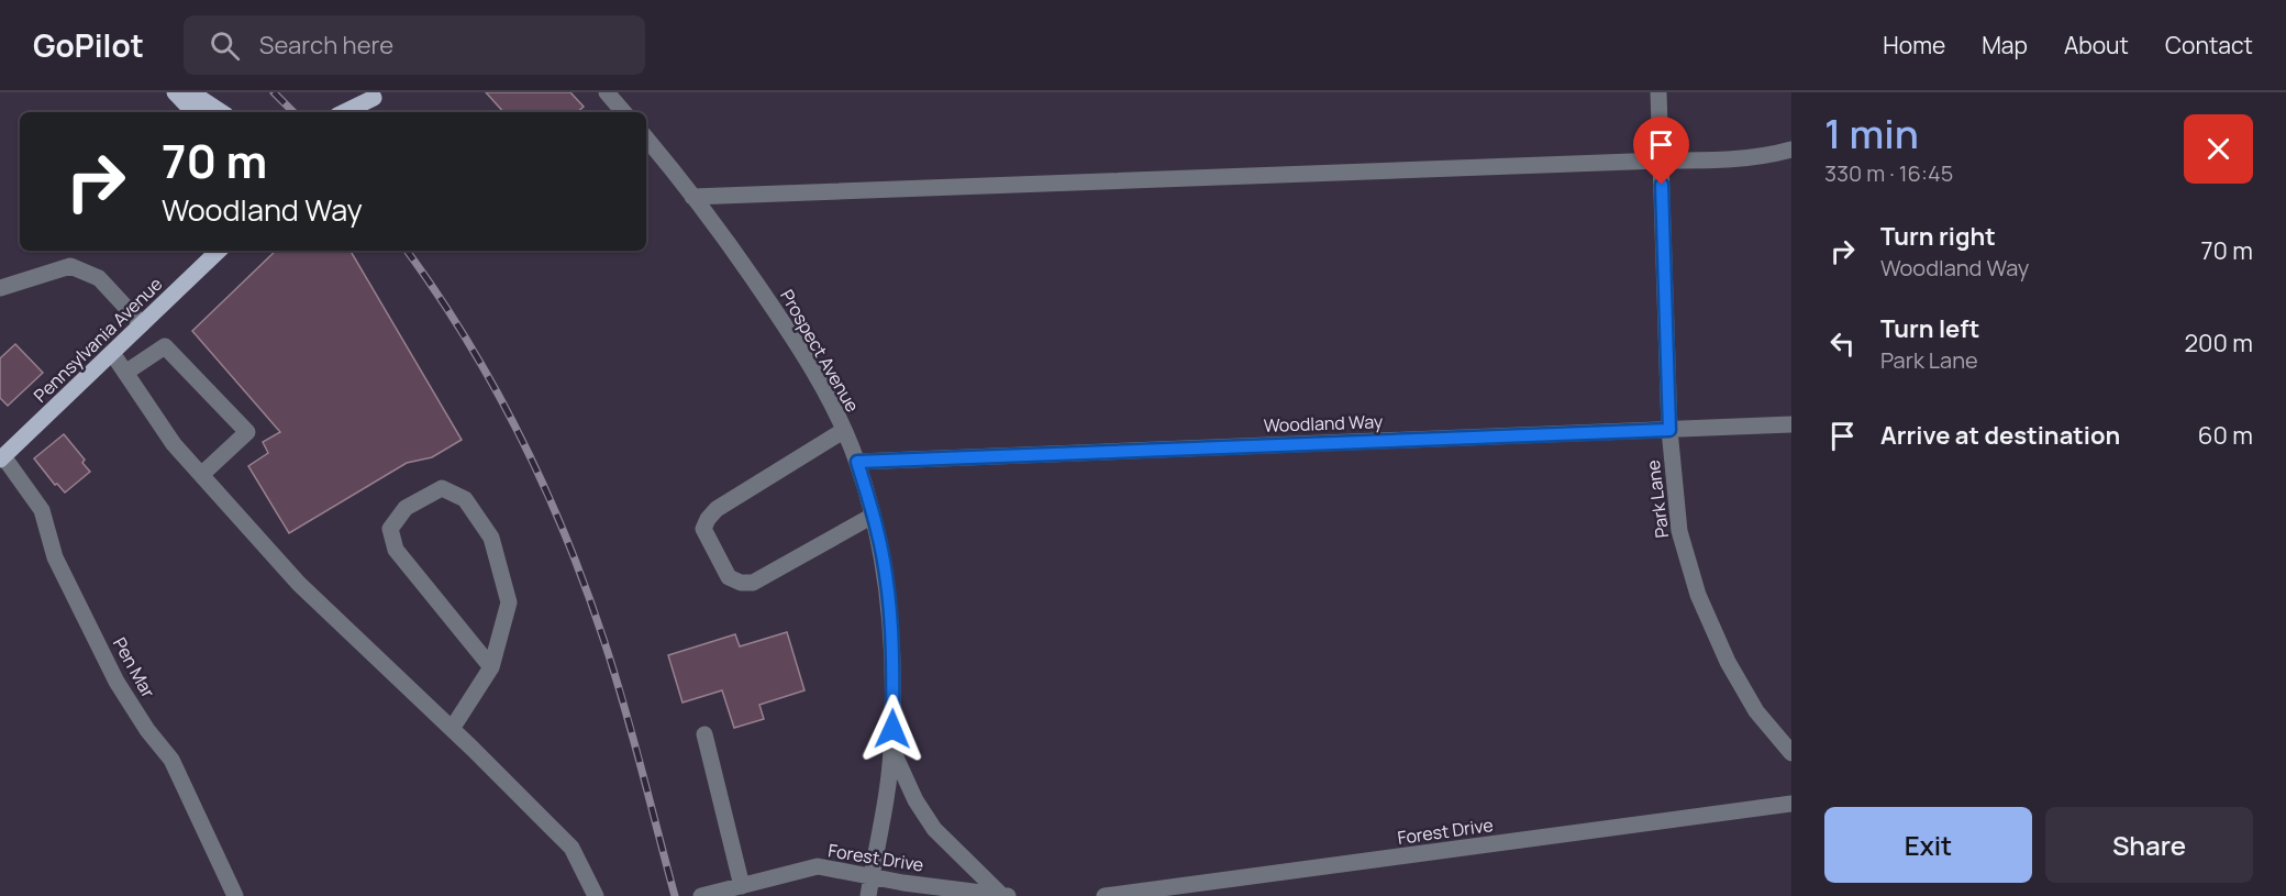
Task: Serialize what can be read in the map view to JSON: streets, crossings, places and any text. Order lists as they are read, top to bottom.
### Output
{
  "streets": {
    "main road": ["Pennsylvania Avenue"],
    "street": [
      "Prospect Avenue",
      "Woodland Way",
      "Park Lane",
      "Pen Mar",
      "Forest Drive"
    ]
  },
  "crossings": [
    ["Pennsylvania Avenue", "Pen Mar"],
    ["Prospect Avenue", "Woodland Way"],
    ["Prospect Avenue", "Forest Drive"],
    ["Woodland Way", "Park Lane"]
  ],
  "page": {
    "header": "GoPilot",
    "search": "Search here",
    "nav": [
      "Home",
      "Map",
      "About",
      "Contact"
    ],
    "heading": ["1 min", "330 m · 16:45"],
    "turn": ["70 m", "Woodland Way"],
    "list": [
      {
        "name": "Turn right",
        "note": "Woodland Way",
        "value": "70 m"
      },
      {
        "name": "Turn left",
        "note": "Park Lane",
        "value": "200 m"
      },
      {
        "name": "Arrive at destination",
        "value": "60 m"
      }
    ],
    "buttons": ["Exit", "Share"]
  }
}
